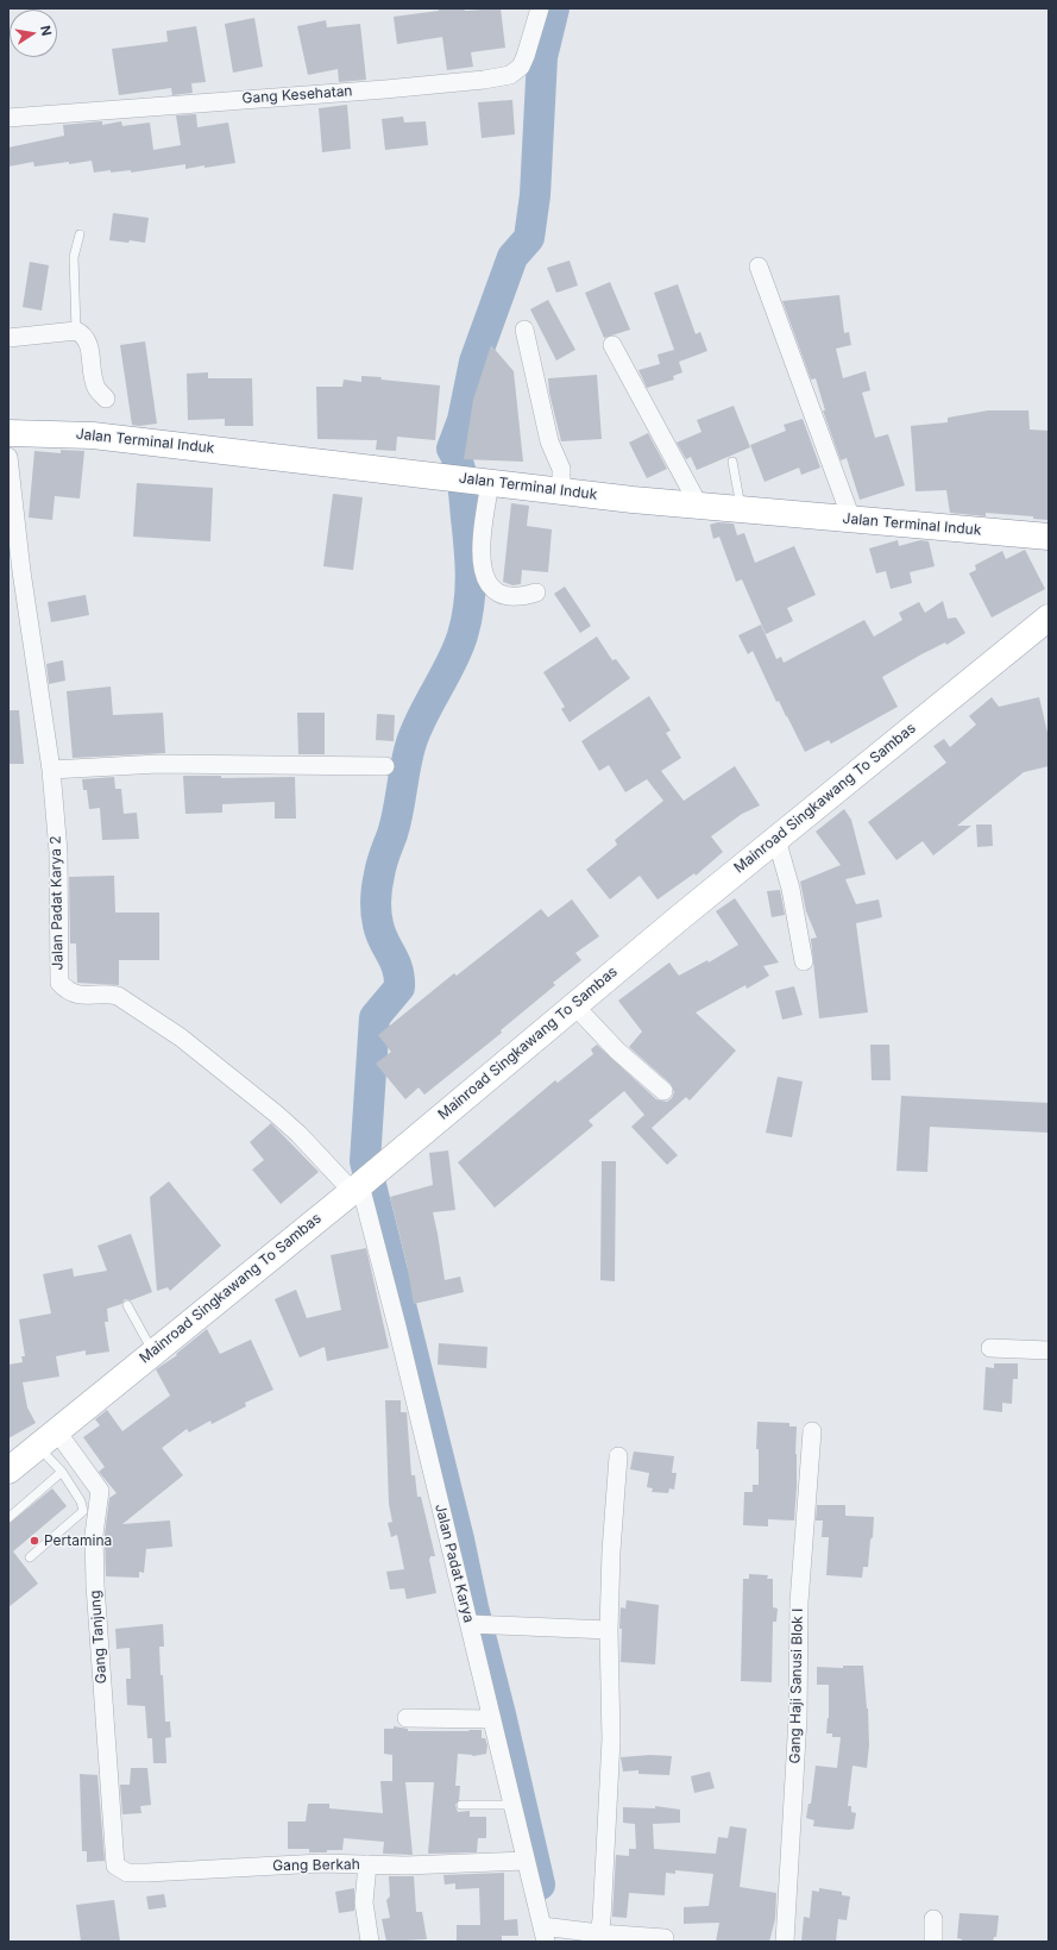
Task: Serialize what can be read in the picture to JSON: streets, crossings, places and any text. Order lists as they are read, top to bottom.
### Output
{
  "streets": {
    "main road": ["Jalan Terminal Induk", "Mainroad Singkawang To Sambas"],
    "street": [
      "Gang Kesehatan",
      "Jalan Padat Karya 2",
      "Jalan Padat Karya",
      "Gang Tanjung",
      "Gang Haji Sanusi Blok I",
      "Gang Berkah"
    ]
  },
  "crossings": [
    ["Mainroad Singkawang To Sambas", "Jalan Padat Karya 2"],
    ["Mainroad Singkawang To Sambas", "Jalan Padat Karya"],
    ["Mainroad Singkawang To Sambas", "Gang Tanjung"],
    ["Jalan Padat Karya 2", "Jalan Padat Karya"],
    ["Jalan Padat Karya", "Gang Berkah"],
    ["Gang Tanjung", "Gang Berkah"]
  ],
  "places": ["Pertamina"],
  "north": "right"
}
